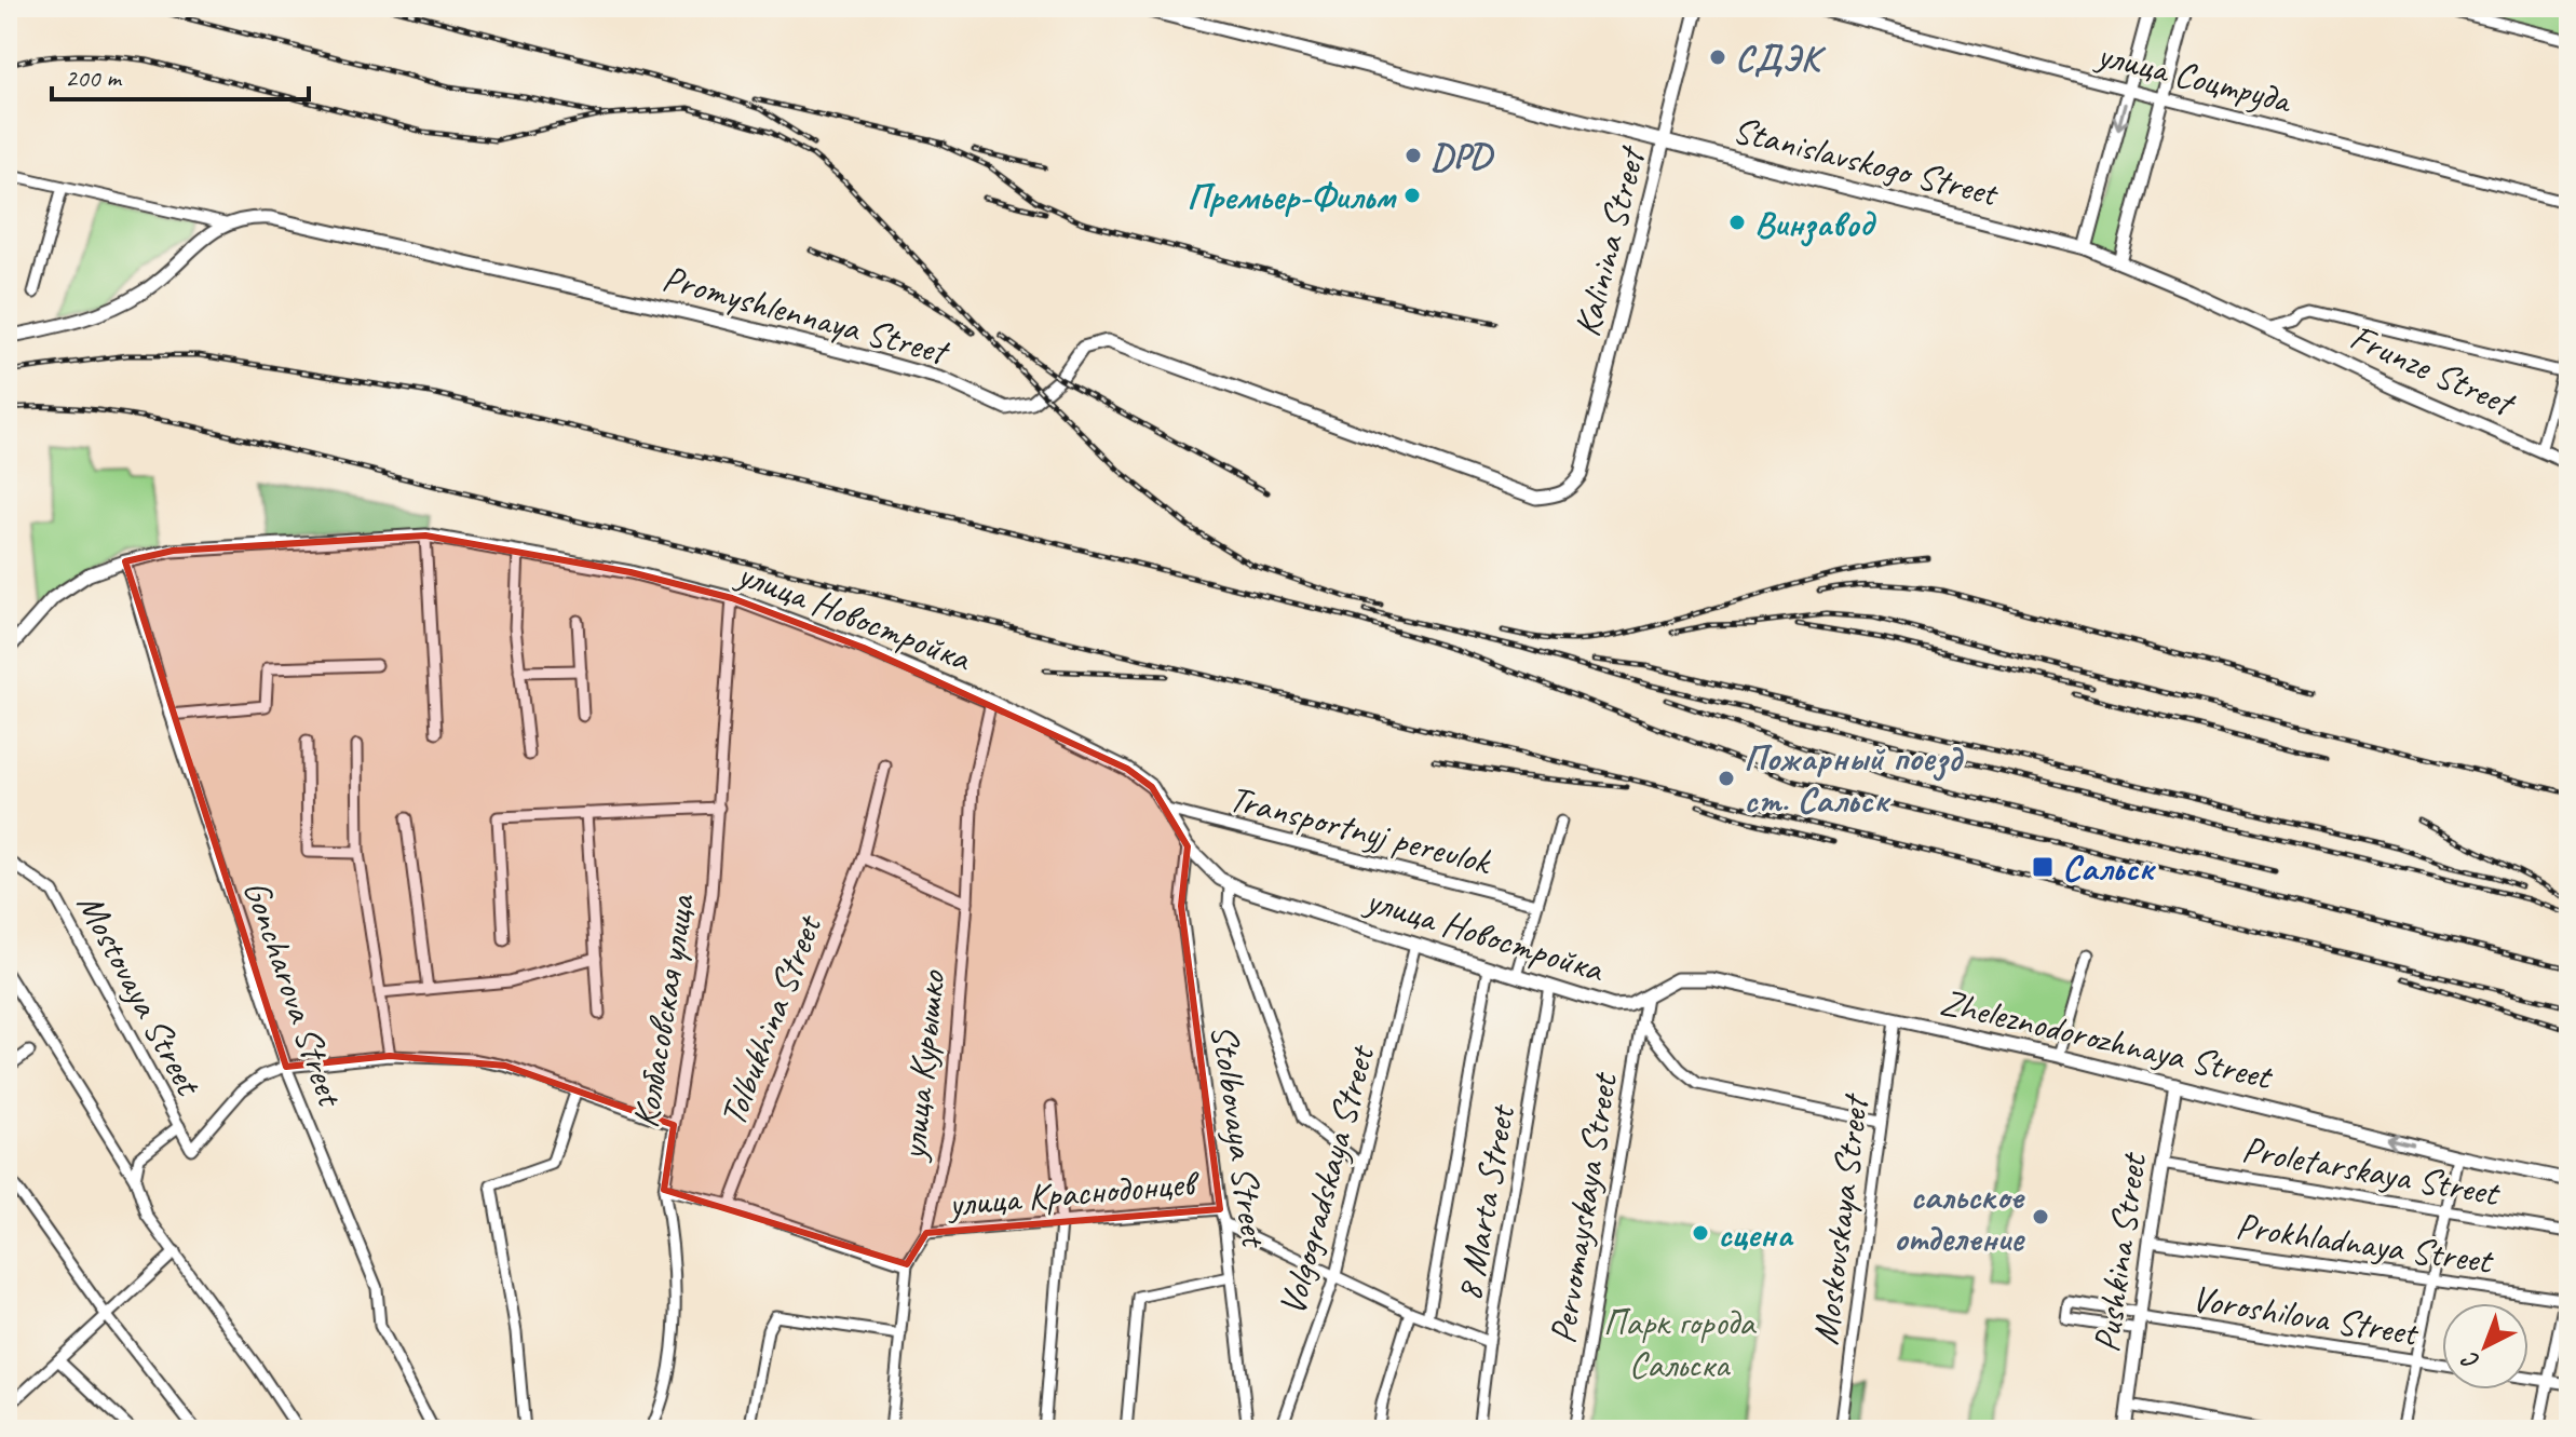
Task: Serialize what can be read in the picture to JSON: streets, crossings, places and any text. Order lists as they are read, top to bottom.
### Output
{
  "streets": {
    "main road": [
      "Stanislavskogo Street",
      "Kalinina Street",
      "Promyshlennaya Street",
      "Frunze Street",
      "улица Новостройка",
      "Zheleznodorozhnaya Street",
      "Pushkina Street"
    ],
    "street": [
      "улица Соцтруда",
      "Transportnyj pereulok",
      "Goncharova Street",
      "Mostovaya Street",
      "Колбасовская улица",
      "Tolbukhina Street",
      "улица Курышко",
      "Stolbovaya Street",
      "Proletarskaya Street",
      "Volgogradskaya Street",
      "улица Краснодонцев",
      "8 Marta Street",
      "Pervomayskaya Street",
      "Moskovskaya Street",
      "Prokhladnaya Street",
      "Voroshilova Street"
    ]
  },
  "crossings": [
    ["Stanislavskogo Street", "Kalinina Street"],
    ["Stanislavskogo Street", "Frunze Street"],
    ["Kalinina Street", "Promyshlennaya Street"],
    ["улица Новостройка", "Transportnyj pereulok"],
    ["улица Новостройка", "Goncharova Street"],
    ["улица Новостройка", "Колбасовская улица"],
    ["улица Новостройка", "Zheleznodorozhnaya Street"],
    ["улица Новостройка", "улица Курышко"],
    ["улица Новостройка", "Stolbovaya Street"],
    ["улица Новостройка", "Volgogradskaya Street"],
    ["улица Новостройка", "8 Marta Street"],
    ["Goncharova Street", "Mostovaya Street"],
    ["Zheleznodorozhnaya Street", "Pervomayskaya Street"],
    ["Zheleznodorozhnaya Street", "Moskovskaya Street"],
    ["Zheleznodorozhnaya Street", "Pushkina Street"],
    ["улица Курышко", "улица Краснодонцев"],
    ["Stolbovaya Street", "улица Краснодонцев"],
    ["Proletarskaya Street", "Pushkina Street"],
    ["Volgogradskaya Street", "улица Краснодонцев"],
    ["улица Краснодонцев", "8 Marta Street"],
    ["Prokhladnaya Street", "Pushkina Street"],
    ["Pushkina Street", "Voroshilova Street"]
  ],
  "parks": ["Парк города Сальска"],
  "places": {
    "other": [
      "СДЭК",
      "DPD",
      "Премьер-Фильм",
      "Винзавод",
      "Пожарный поезд ст. Сальск",
      "сальское отделение",
      "сцена"
    ],
    "transit": ["Сальск"]
  },
  "scale_bar": "200 m",
  "north": "bottom left"
}
